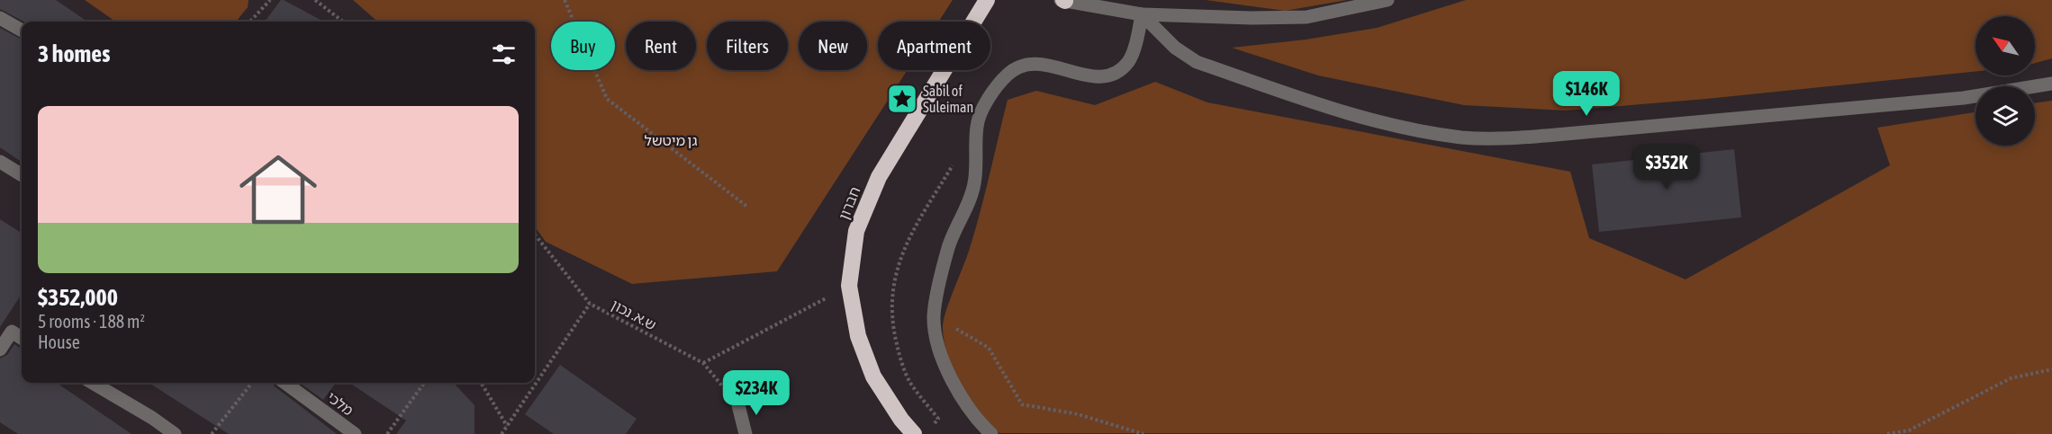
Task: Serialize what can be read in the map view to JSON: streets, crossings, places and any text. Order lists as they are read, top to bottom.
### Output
{
  "streets": {
    "highway": ["חברון"],
    "street": ["מלכי"],
    "path": ["ש.א. נכון"]
  },
  "parks": ["גן מיטשל"],
  "places": {
    "place": ["Sabil of Suleiman"]
  },
  "north": "top left",
  "page": {
    "chip": [
      "Buy",
      "Rent",
      "Filters",
      "New",
      "Apartment"
    ],
    "heading": "3 homes",
    "price": ["$146K", "$352K", "$234K"],
    "list": [
      {
        "name": "$352,000",
        "note": "5 rooms · 188 m² · House"
      }
    ]
  }
}
